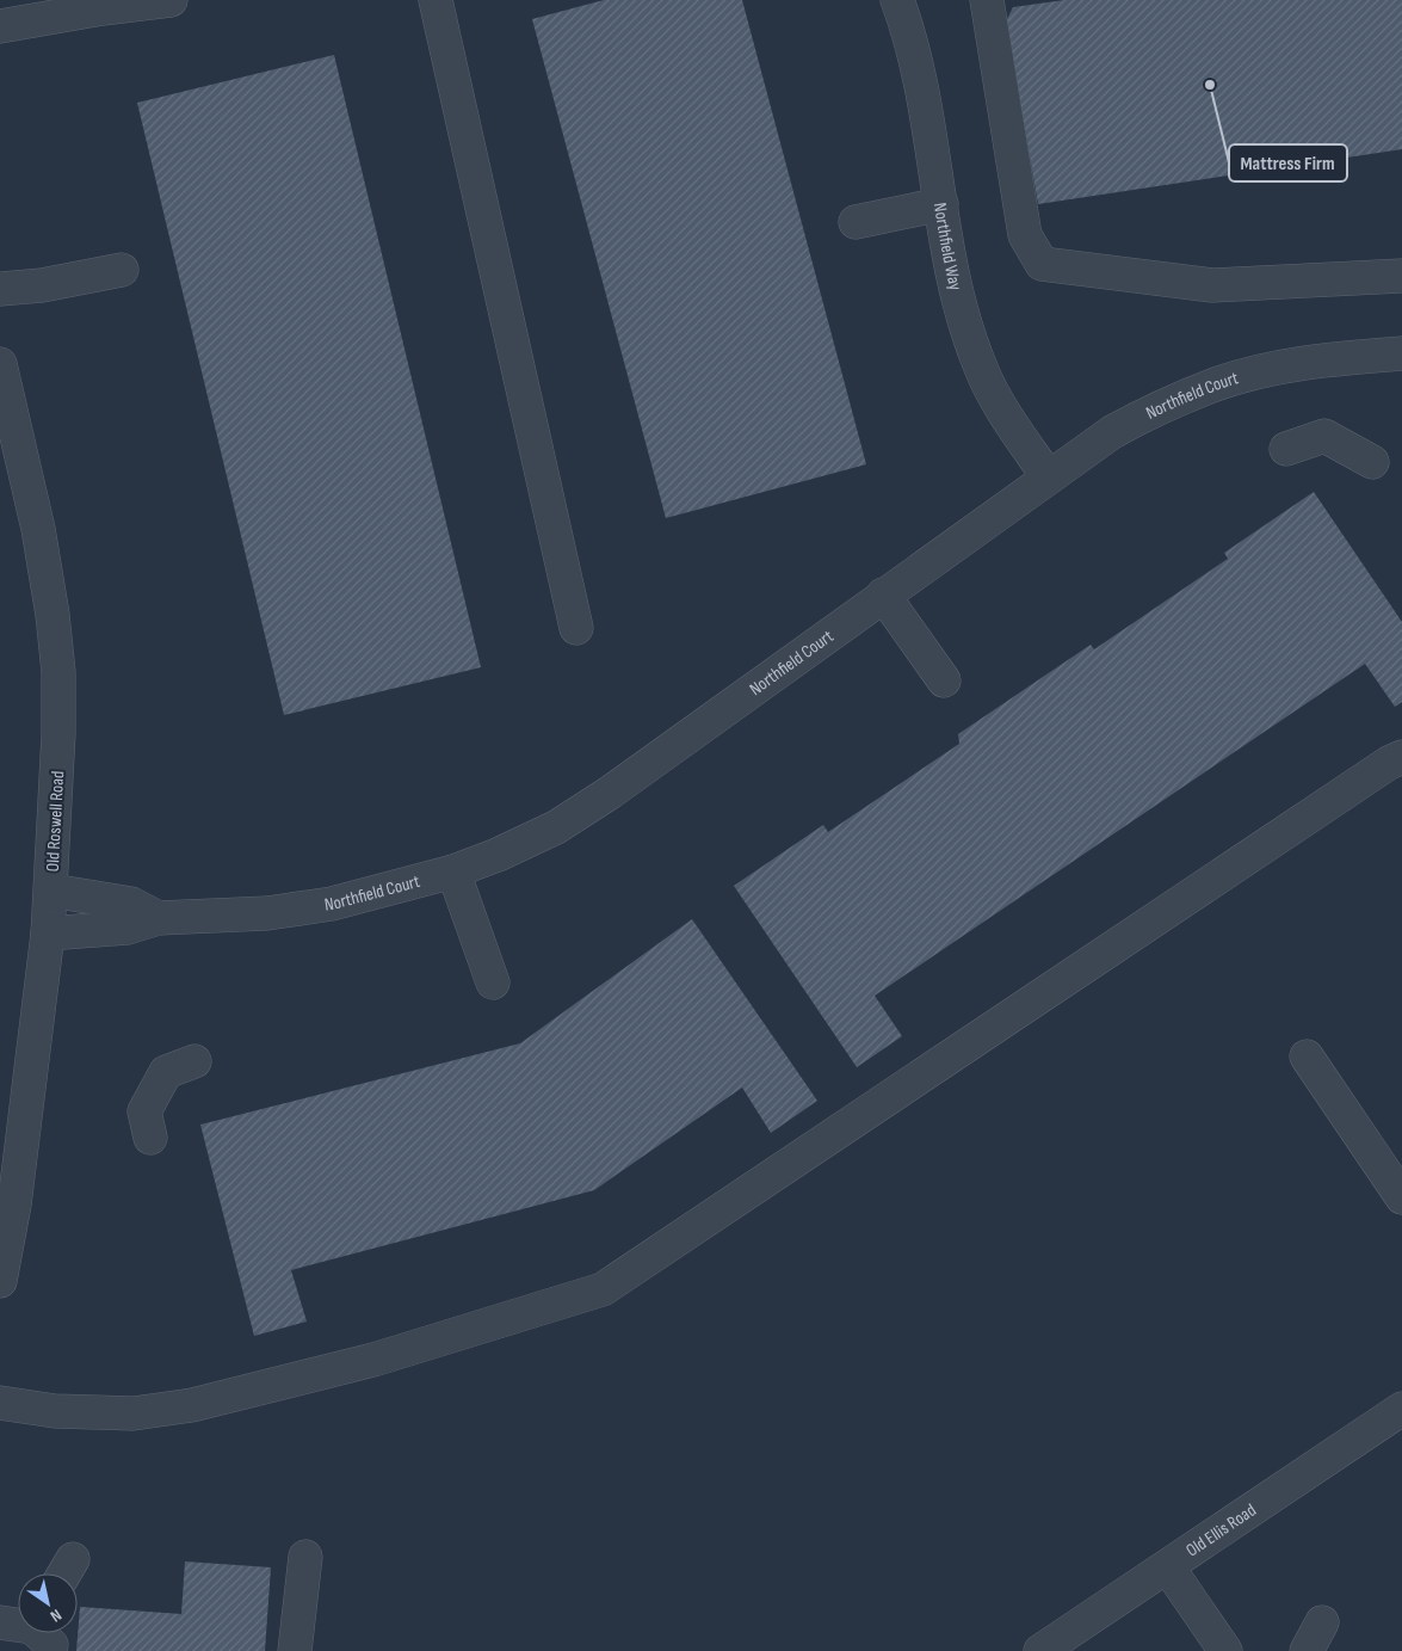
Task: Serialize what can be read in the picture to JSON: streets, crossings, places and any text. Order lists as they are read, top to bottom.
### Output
{
  "streets": {
    "street": [
      "Northfield Way",
      "Northfield Court",
      "Old Roswell Road",
      "Old Ellis Road"
    ]
  },
  "crossings": [
    ["Northfield Way", "Northfield Court"],
    ["Northfield Court", "Old Roswell Road"]
  ],
  "places": ["Mattress Firm"],
  "north": "bottom right"
}
